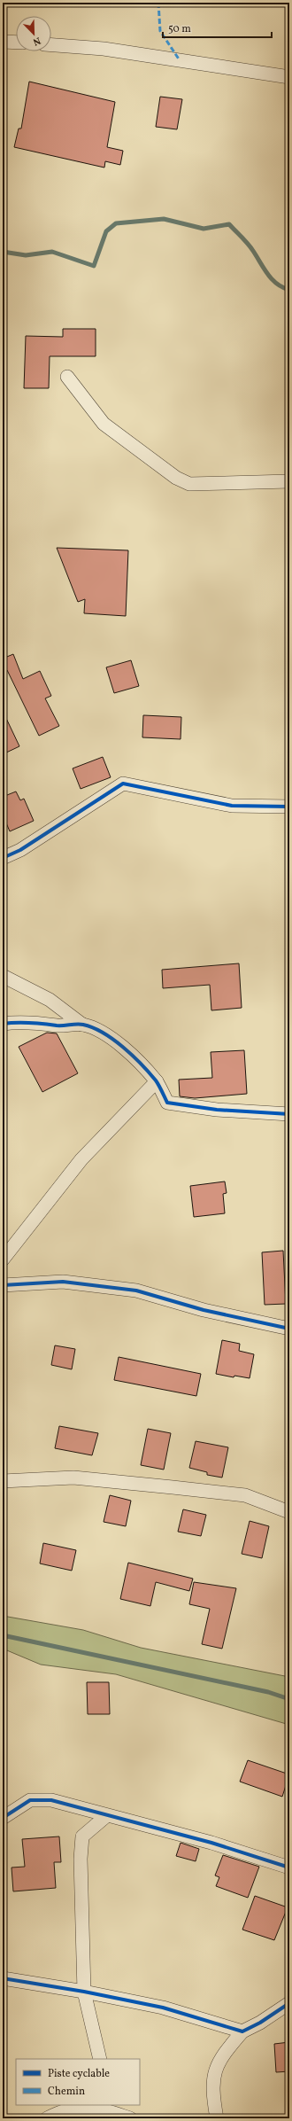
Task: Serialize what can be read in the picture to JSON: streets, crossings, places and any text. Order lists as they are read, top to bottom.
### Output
{
  "legend": ["Piste cyclable", "Chemin"],
  "scale_bar": "50 m",
  "north": "bottom right"
}
